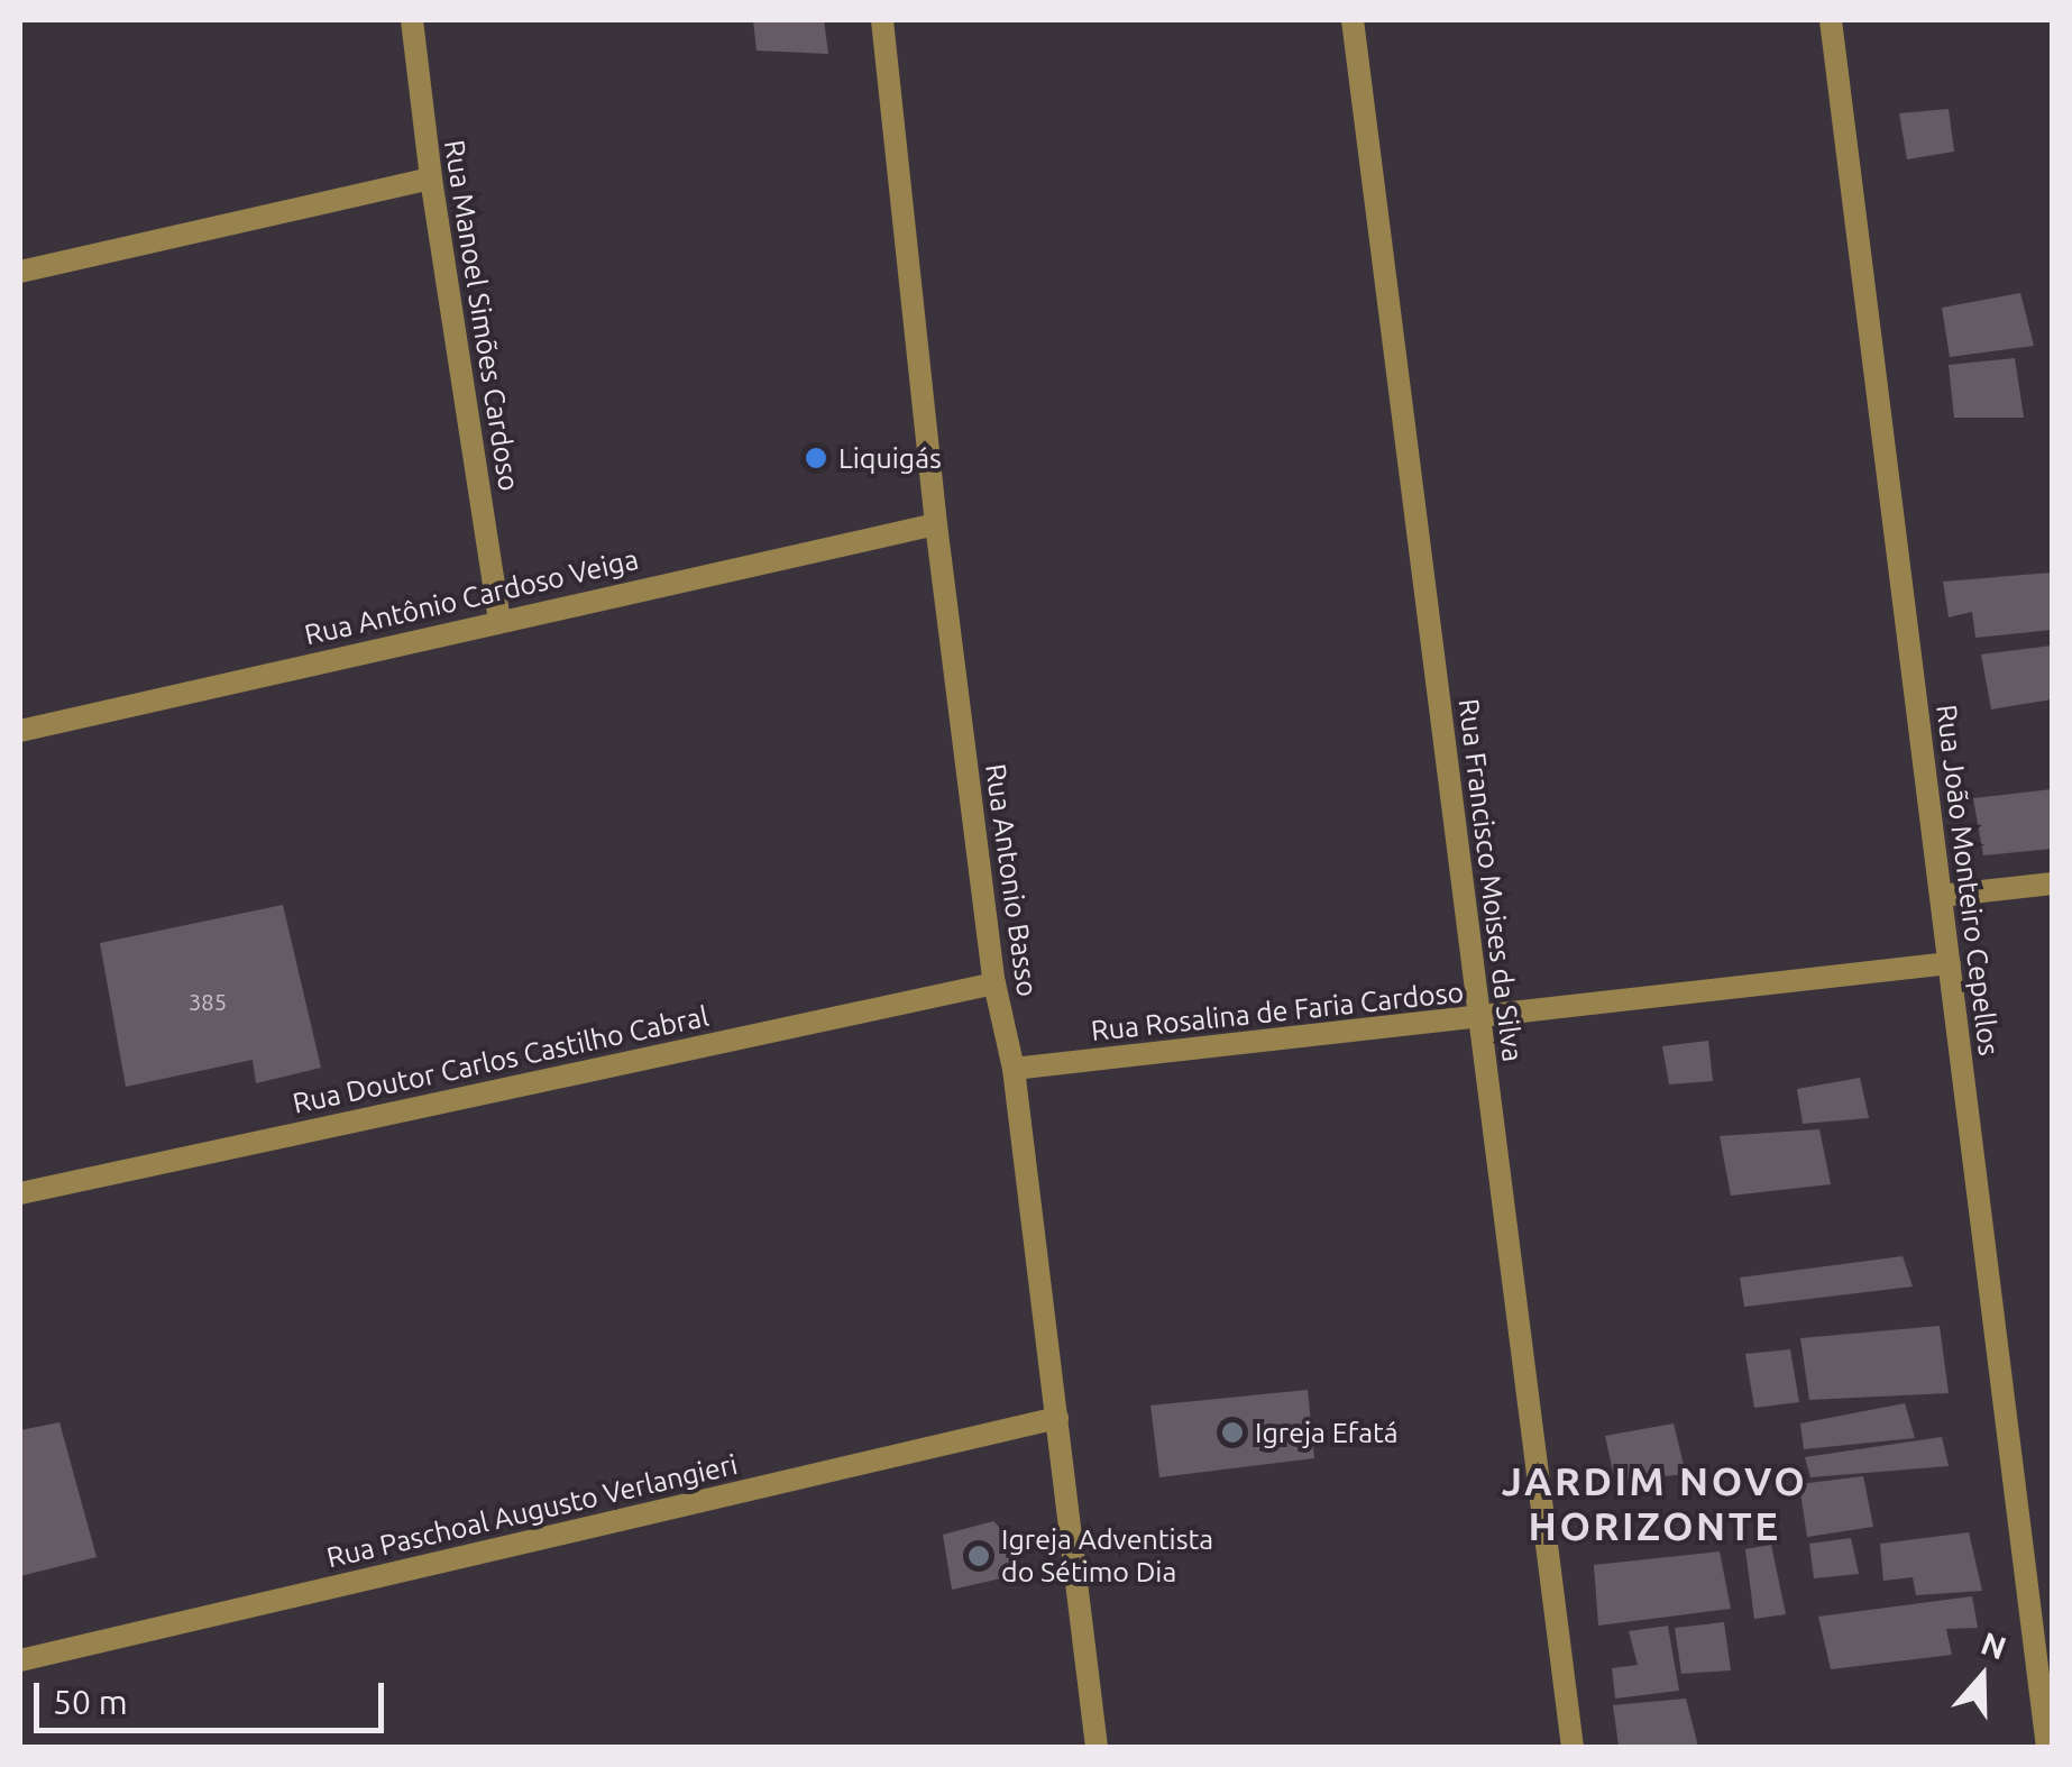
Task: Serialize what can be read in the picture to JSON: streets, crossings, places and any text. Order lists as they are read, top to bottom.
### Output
{
  "streets": {
    "street": [
      "Rua Manoel Simões Cardoso",
      "Rua Antônio Cardoso Veiga",
      "Rua Antonio Basso",
      "Rua Francisco Moises da Silva",
      "Rua João Monteiro Cepellos",
      "Rua Rosalina de Faria Cardoso",
      "Rua Doutor Carlos Castilho Cabral",
      "Rua Paschoal Augusto Verlangieri"
    ]
  },
  "crossings": [
    ["Rua Manoel Simões Cardoso", "Rua Antônio Cardoso Veiga"],
    ["Rua Antônio Cardoso Veiga", "Rua Antonio Basso"],
    ["Rua Antonio Basso", "Rua Rosalina de Faria Cardoso"],
    ["Rua Antonio Basso", "Rua Doutor Carlos Castilho Cabral"],
    ["Rua Antonio Basso", "Rua Paschoal Augusto Verlangieri"],
    ["Rua Francisco Moises da Silva", "Rua Rosalina de Faria Cardoso"],
    ["Rua João Monteiro Cepellos", "Rua Rosalina de Faria Cardoso"]
  ],
  "districts": ["JARDIM NOVO HORIZONTE"],
  "places": ["Liquigás", "Igreja Efatá", "Igreja Adventista do Sétimo Dia"],
  "house_numbers": ["385"],
  "scale_bar": "50 m",
  "north": "top"
}
